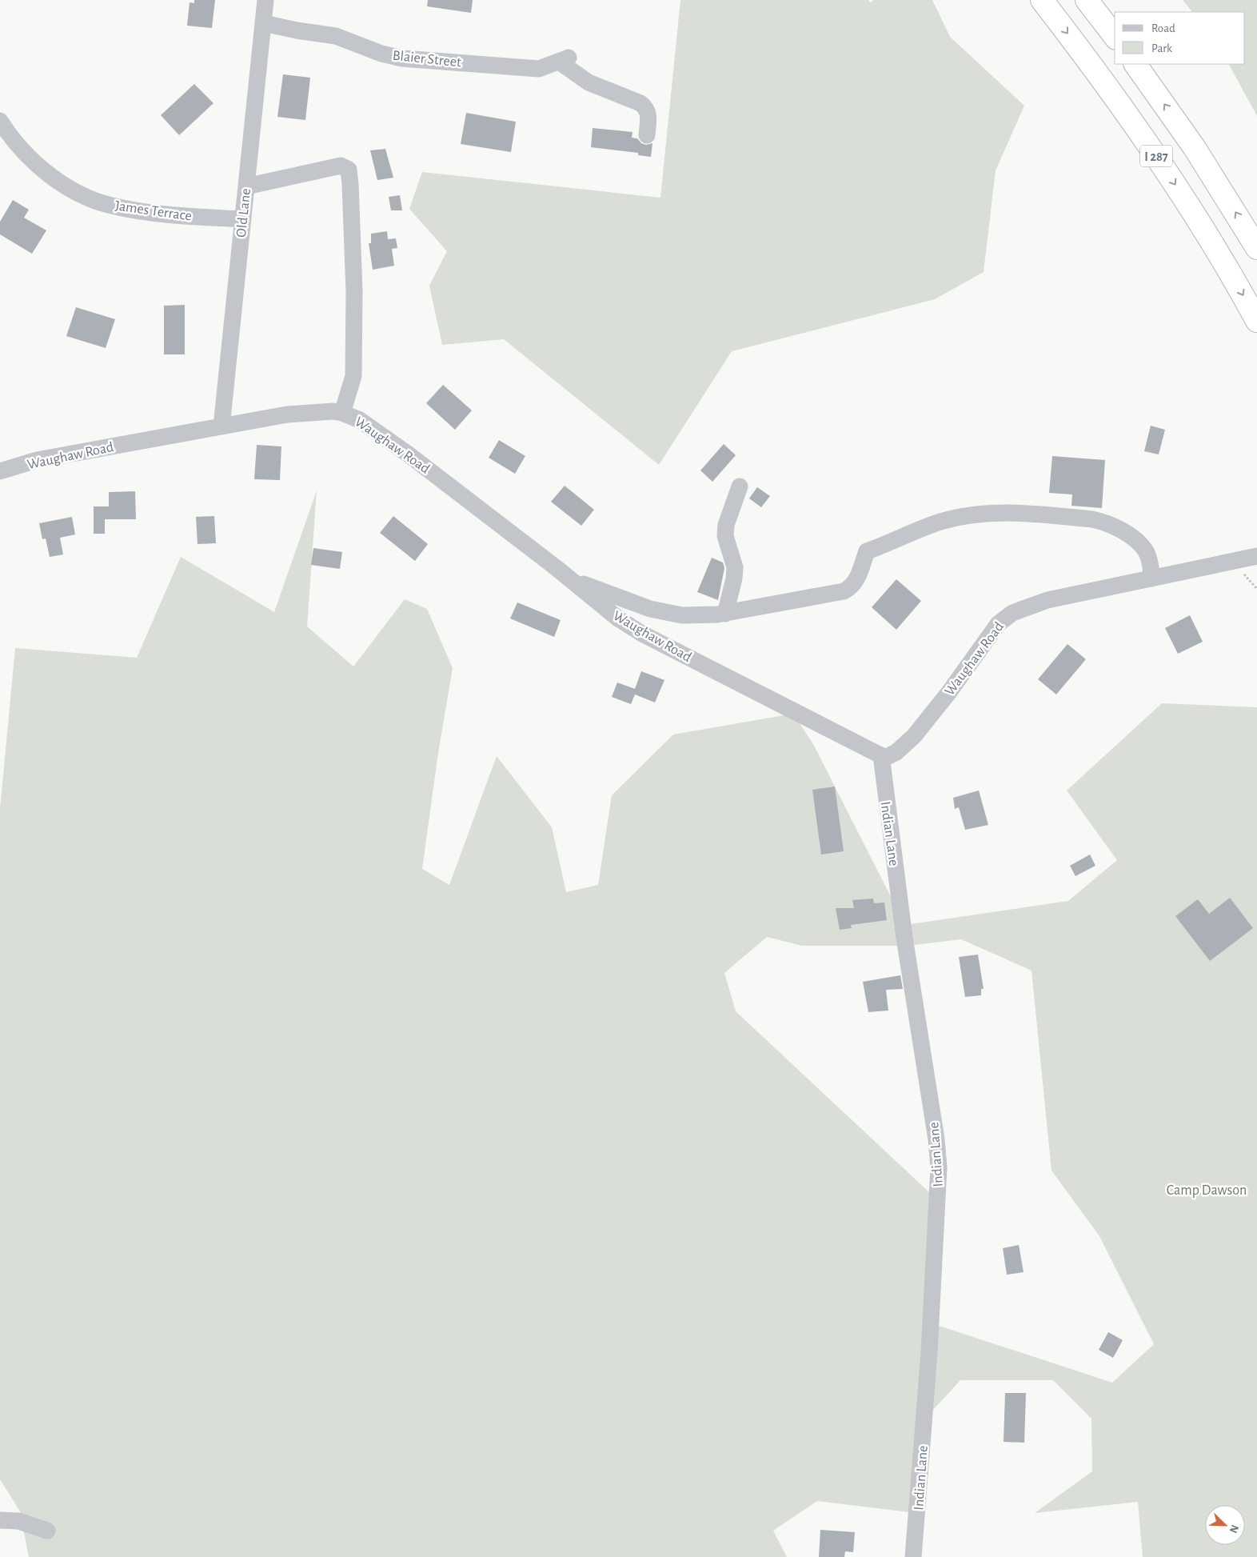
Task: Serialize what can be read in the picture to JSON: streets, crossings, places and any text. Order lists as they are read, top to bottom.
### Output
{
  "streets": {
    "highway": ["I 287"],
    "street": [
      "Blaier Street",
      "James Terrace",
      "Old Lane",
      "Waughaw Road",
      "Indian Lane"
    ]
  },
  "crossings": [
    ["Blaier Street", "Old Lane"],
    ["James Terrace", "Old Lane"],
    ["Old Lane", "Waughaw Road"],
    ["Waughaw Road", "Indian Lane"]
  ],
  "parks": ["Camp Dawson"],
  "legend": ["Road", "Park"],
  "north": "bottom right"
}
